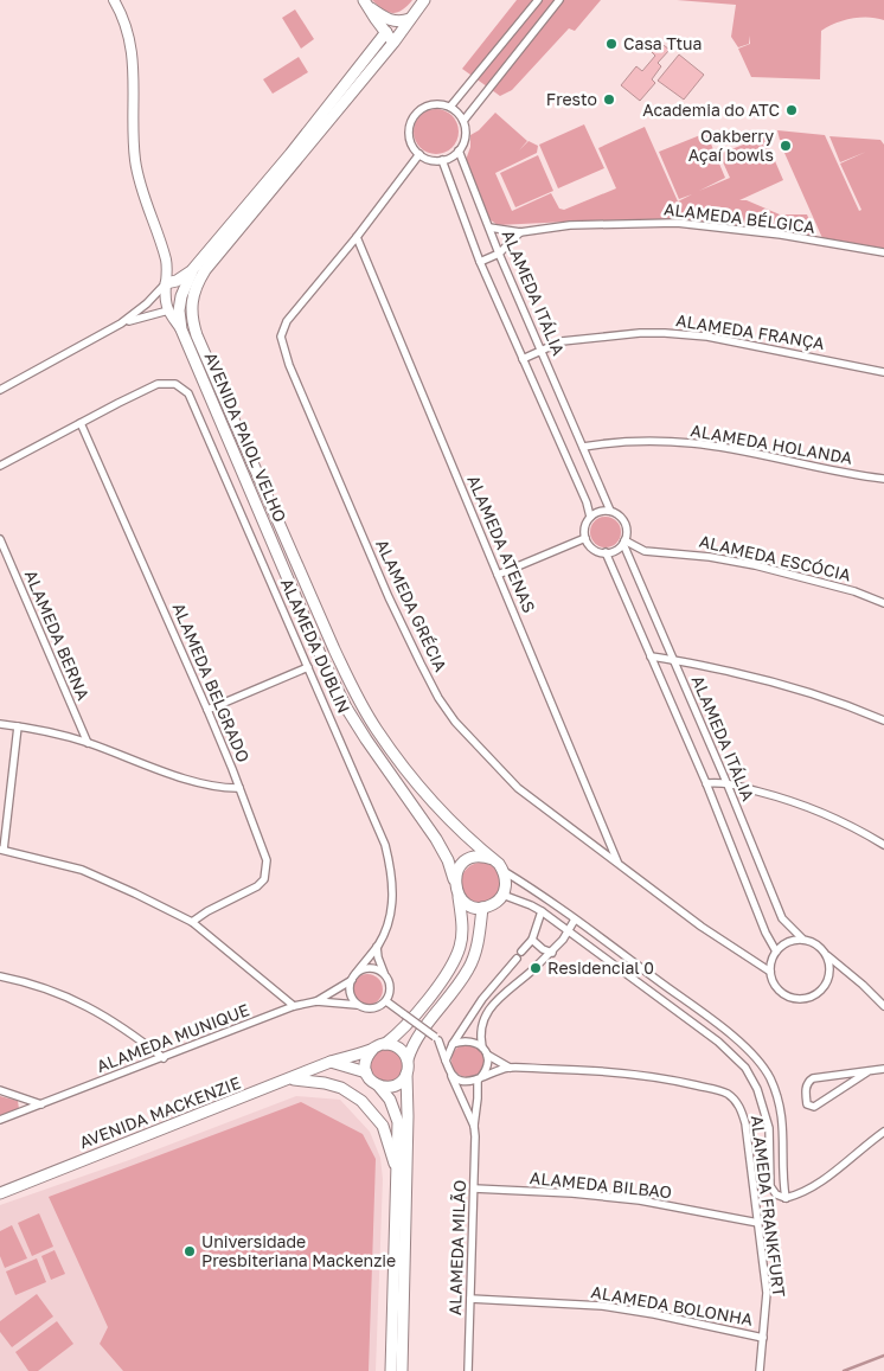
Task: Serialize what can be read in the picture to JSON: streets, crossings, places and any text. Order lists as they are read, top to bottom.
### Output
{
  "streets": {
    "main road": ["AVENIDA PAIOL VELHO", "AVENIDA MACKENZIE"],
    "street": [
      "ALAMEDA BÉLGICA",
      "ALAMEDA ITÁLIA",
      "ALAMEDA FRANÇA",
      "ALAMEDA HOLANDA",
      "ALAMEDA ATENAS",
      "ALAMEDA ESCÓCIA",
      "ALAMEDA GRÉCIA",
      "ALAMEDA BERNA",
      "ALAMEDA DUBLIN",
      "ALAMEDA BELGRADO",
      "ALAMEDA MUNIQUE",
      "ALAMEDA BILBAO",
      "ALAMEDA FRANKFURT",
      "ALAMEDA MILÃO",
      "ALAMEDA BOLONHA"
    ]
  },
  "crossings": [
    ["ALAMEDA BÉLGICA", "ALAMEDA ITÁLIA"],
    ["ALAMEDA ITÁLIA", "ALAMEDA FRANÇA"],
    ["ALAMEDA ITÁLIA", "ALAMEDA HOLANDA"],
    ["ALAMEDA ITÁLIA", "ALAMEDA ESCÓCIA"],
    ["ALAMEDA ITÁLIA", "ALAMEDA GRÉCIA"],
    ["AVENIDA PAIOL VELHO", "AVENIDA MACKENZIE"],
    ["ALAMEDA ATENAS", "ALAMEDA GRÉCIA"],
    ["ALAMEDA DUBLIN", "ALAMEDA BELGRADO"],
    ["ALAMEDA DUBLIN", "ALAMEDA MUNIQUE"],
    ["ALAMEDA BILBAO", "ALAMEDA FRANKFURT"],
    ["ALAMEDA BILBAO", "ALAMEDA MILÃO"],
    ["ALAMEDA FRANKFURT", "ALAMEDA MILÃO"],
    ["ALAMEDA FRANKFURT", "ALAMEDA BOLONHA"],
    ["ALAMEDA MILÃO", "ALAMEDA BOLONHA"]
  ],
  "places": [
    "Casa Ttua",
    "Fresto",
    "Academia do ATC",
    "Oakberry Açaí bowls",
    "Residencial 0",
    "Universidade Presbiteriana Mackenzie"
  ]
}
